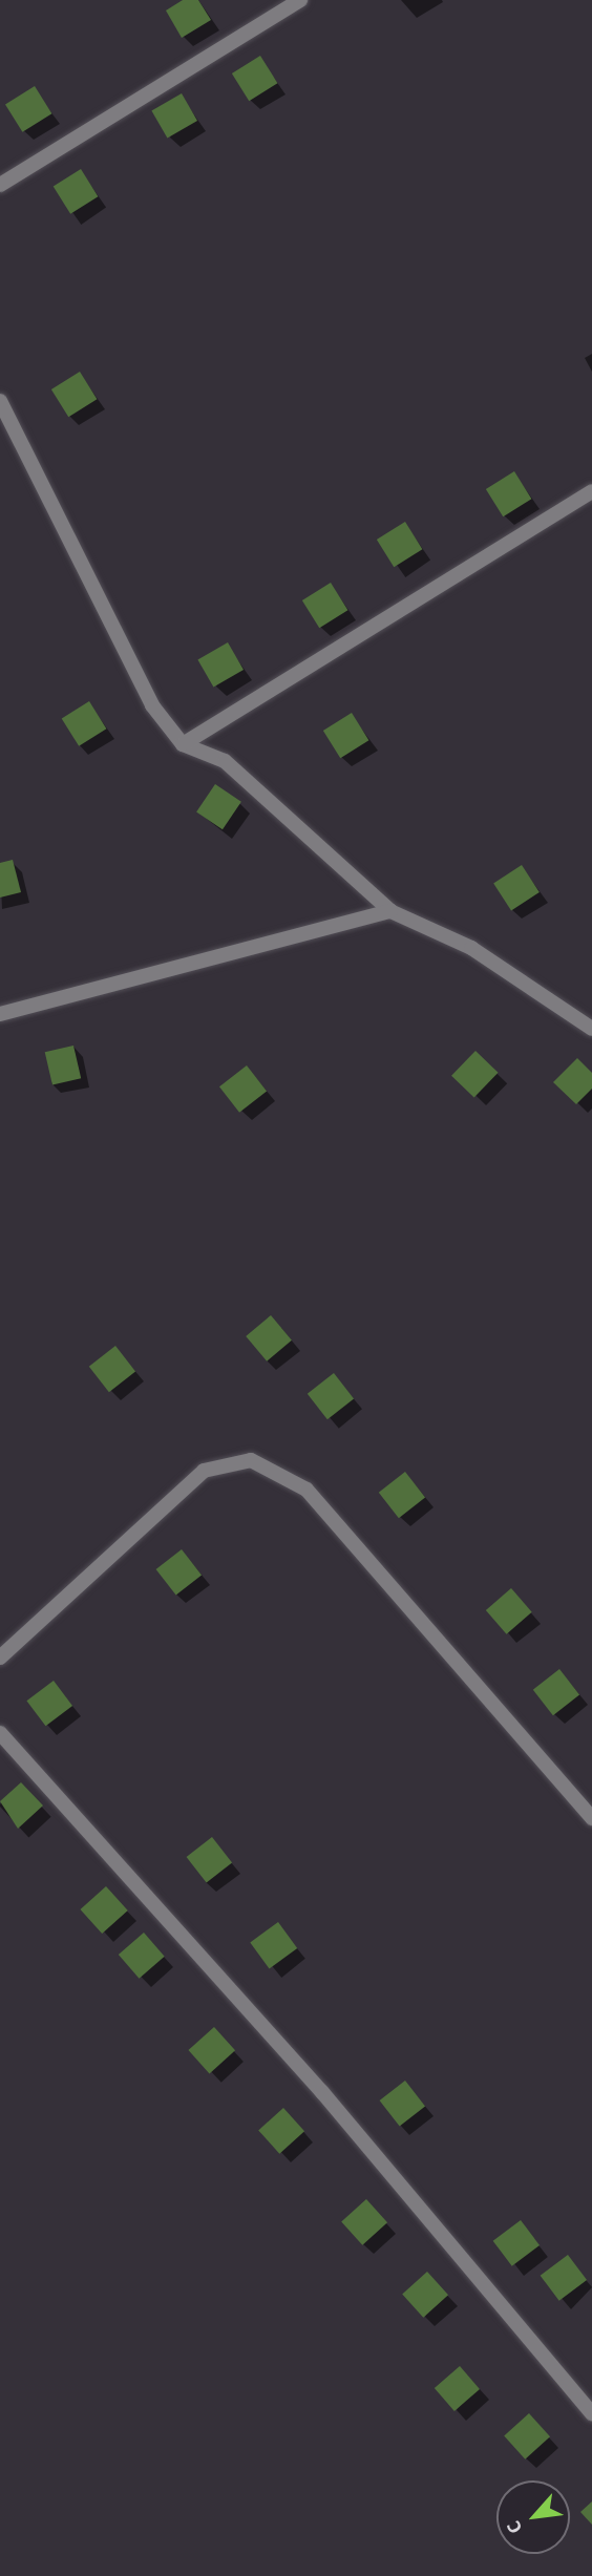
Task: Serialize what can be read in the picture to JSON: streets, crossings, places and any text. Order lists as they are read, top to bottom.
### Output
{
  "north": "bottom left"
}
